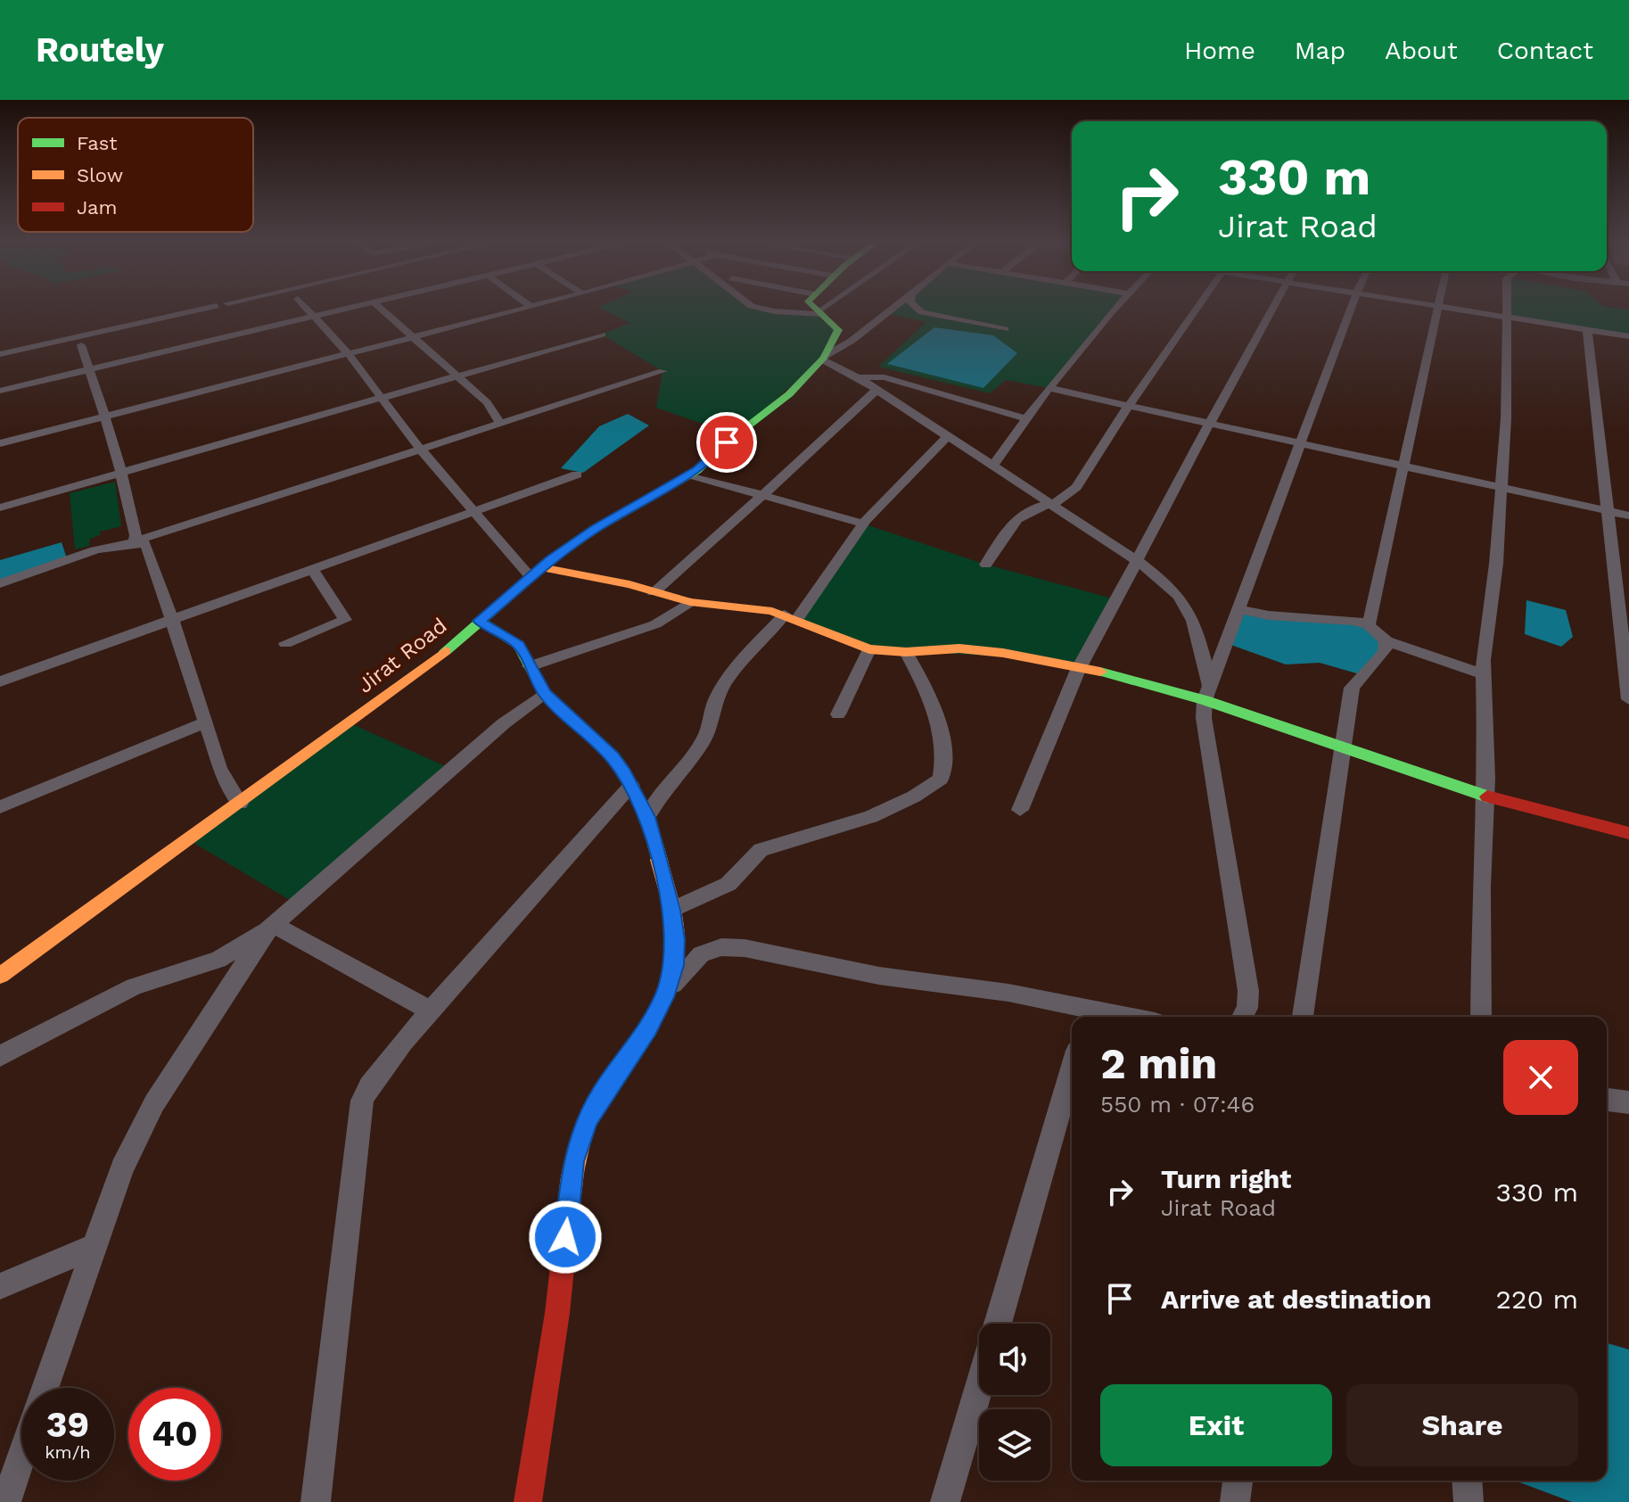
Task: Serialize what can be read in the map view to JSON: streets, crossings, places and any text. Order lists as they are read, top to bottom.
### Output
{
  "streets": {
    "street": ["Jirat Road"]
  },
  "legend": ["Fast", "Slow", "Jam"],
  "page": {
    "header": "Routely",
    "nav": [
      "Home",
      "Map",
      "About",
      "Contact"
    ],
    "turn": ["330 m", "Jirat Road"],
    "heading": ["2 min", "550 m · 07:46"],
    "list": [
      {
        "name": "Turn right",
        "note": "Jirat Road",
        "value": "330 m"
      },
      {
        "name": "Arrive at destination",
        "value": "220 m"
      }
    ],
    "buttons": ["Exit", "Share"],
    "speed": "39 km/h",
    "limit": "40"
  }
}
